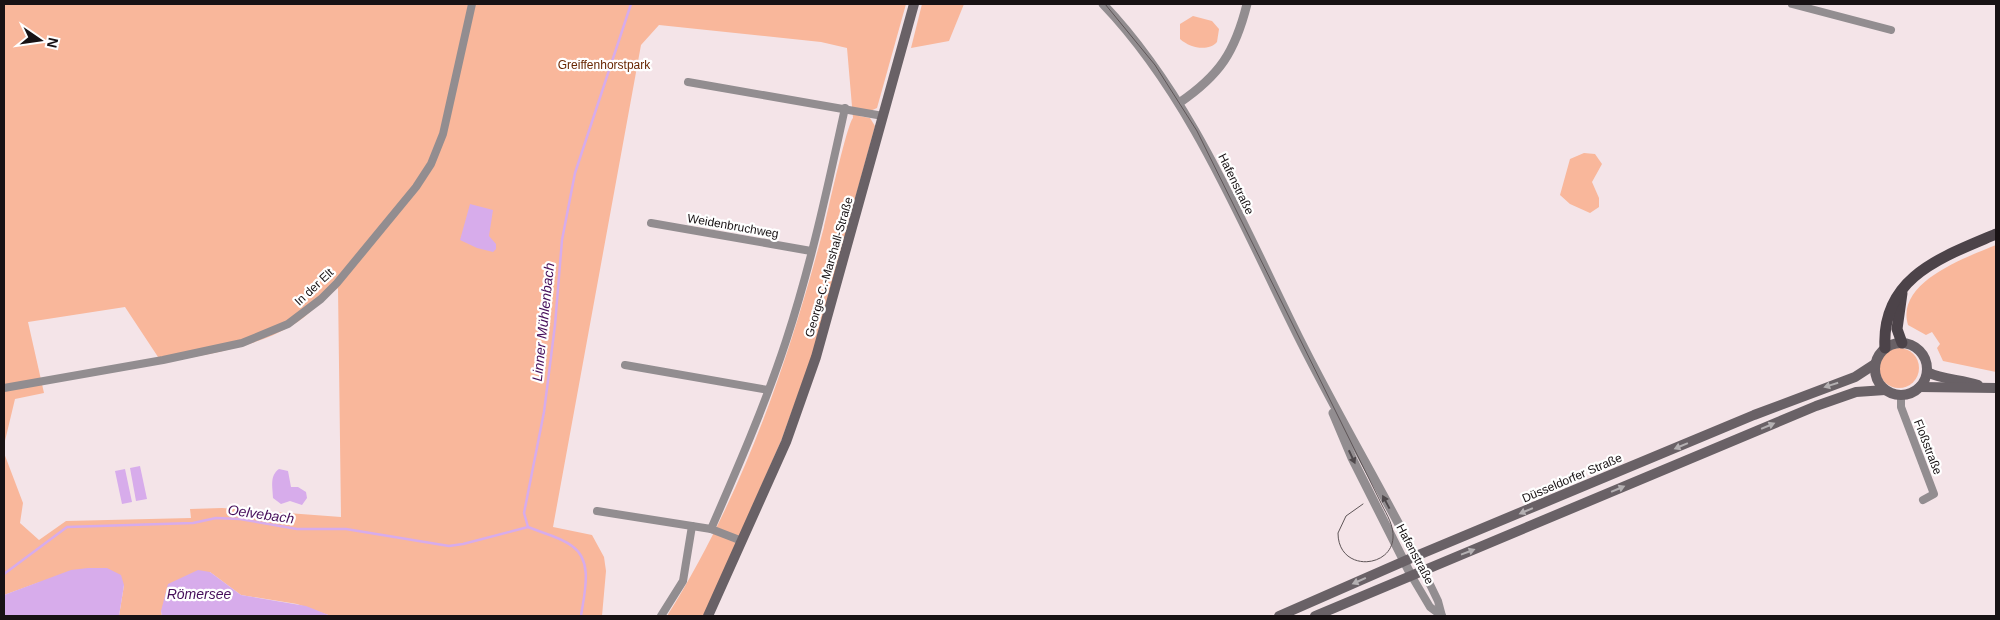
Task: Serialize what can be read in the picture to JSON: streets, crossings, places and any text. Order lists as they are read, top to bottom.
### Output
{
  "streets": {
    "main road": ["George-C.-Marshall-Straße", "Düsseldorfer Straße"],
    "street": [
      "Hafenstraße",
      "Weidenbruchweg",
      "In der Elt",
      "Floßstraße"
    ]
  },
  "crossings": [
    ["Hafenstraße", "Düsseldorfer Straße"],
    ["Floßstraße", "Düsseldorfer Straße"]
  ],
  "water": ["Linner Mühlenbach", "Oelvebach", "Römersee"],
  "parks": ["Greiffenhorstpark"],
  "north": "right"
}
